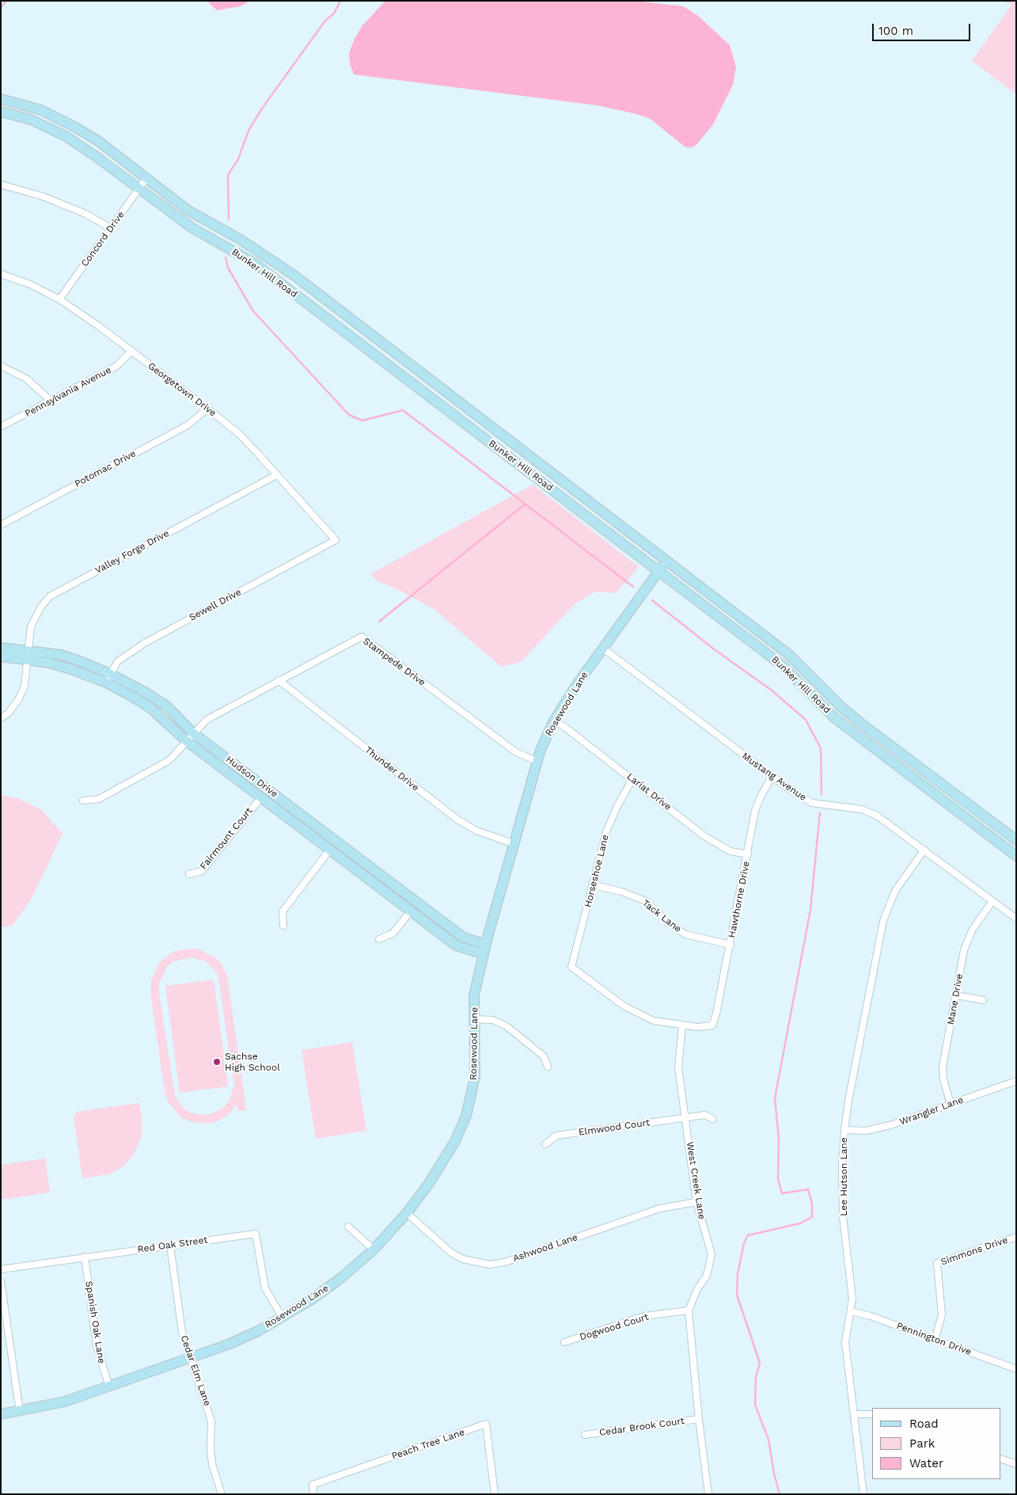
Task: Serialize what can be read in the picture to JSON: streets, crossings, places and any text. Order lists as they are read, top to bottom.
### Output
{
  "streets": {
    "main road": ["Bunker Hill Road", "Rosewood Lane", "Hudson Drive"],
    "street": [
      "Concord Drive",
      "Georgetown Drive",
      "Pennsylvania Avenue",
      "Potomac Drive",
      "Valley Forge Drive",
      "Sewell Drive",
      "Stampede Drive",
      "Thunder Drive",
      "Mustang Avenue",
      "Lariat Drive",
      "Fairmount Court",
      "Horseshoe Lane",
      "Hawthorne Drive",
      "Tack Lane",
      "Mane Drive",
      "Wrangler Lane",
      "Elmwood Court",
      "Lee Hutson Lane",
      "West Creek Lane",
      "Red Oak Street",
      "Ashwood Lane",
      "Simmons Drive",
      "Spanish Oak Lane",
      "Dogwood Court",
      "Pennington Drive",
      "Cedar Elm Lane",
      "Cedar Brook Court",
      "Peach Tree Lane"
    ]
  },
  "crossings": [
    ["Concord Drive", "Bunker Hill Road"],
    ["Concord Drive", "Georgetown Drive"],
    ["Bunker Hill Road", "Rosewood Lane"],
    ["Georgetown Drive", "Pennsylvania Avenue"],
    ["Georgetown Drive", "Potomac Drive"],
    ["Georgetown Drive", "Valley Forge Drive"],
    ["Georgetown Drive", "Sewell Drive"],
    ["Valley Forge Drive", "Hudson Drive"],
    ["Sewell Drive", "Hudson Drive"],
    ["Stampede Drive", "Rosewood Lane"],
    ["Stampede Drive", "Thunder Drive"],
    ["Stampede Drive", "Hudson Drive"],
    ["Rosewood Lane", "Thunder Drive"],
    ["Rosewood Lane", "Hudson Drive"],
    ["Rosewood Lane", "Mustang Avenue"],
    ["Rosewood Lane", "Lariat Drive"],
    ["Rosewood Lane", "Red Oak Street"],
    ["Rosewood Lane", "Ashwood Lane"],
    ["Rosewood Lane", "Spanish Oak Lane"],
    ["Rosewood Lane", "Cedar Elm Lane"],
    ["Hudson Drive", "Fairmount Court"],
    ["Mustang Avenue", "Hawthorne Drive"],
    ["Mustang Avenue", "Mane Drive"],
    ["Mustang Avenue", "Lee Hutson Lane"],
    ["Lariat Drive", "Horseshoe Lane"],
    ["Lariat Drive", "Hawthorne Drive"],
    ["Horseshoe Lane", "Hawthorne Drive"],
    ["Horseshoe Lane", "Tack Lane"],
    ["Horseshoe Lane", "West Creek Lane"],
    ["Hawthorne Drive", "Tack Lane"],
    ["Hawthorne Drive", "West Creek Lane"],
    ["Mane Drive", "Wrangler Lane"],
    ["Wrangler Lane", "Lee Hutson Lane"],
    ["Elmwood Court", "West Creek Lane"],
    ["Lee Hutson Lane", "Pennington Drive"],
    ["West Creek Lane", "Ashwood Lane"],
    ["West Creek Lane", "Dogwood Court"],
    ["West Creek Lane", "Cedar Brook Court"],
    ["Red Oak Street", "Spanish Oak Lane"],
    ["Red Oak Street", "Cedar Elm Lane"],
    ["Simmons Drive", "Pennington Drive"]
  ],
  "places": ["Sachse High School"],
  "legend": ["Road", "Park", "Water"],
  "scale_bar": "100 m"
}
